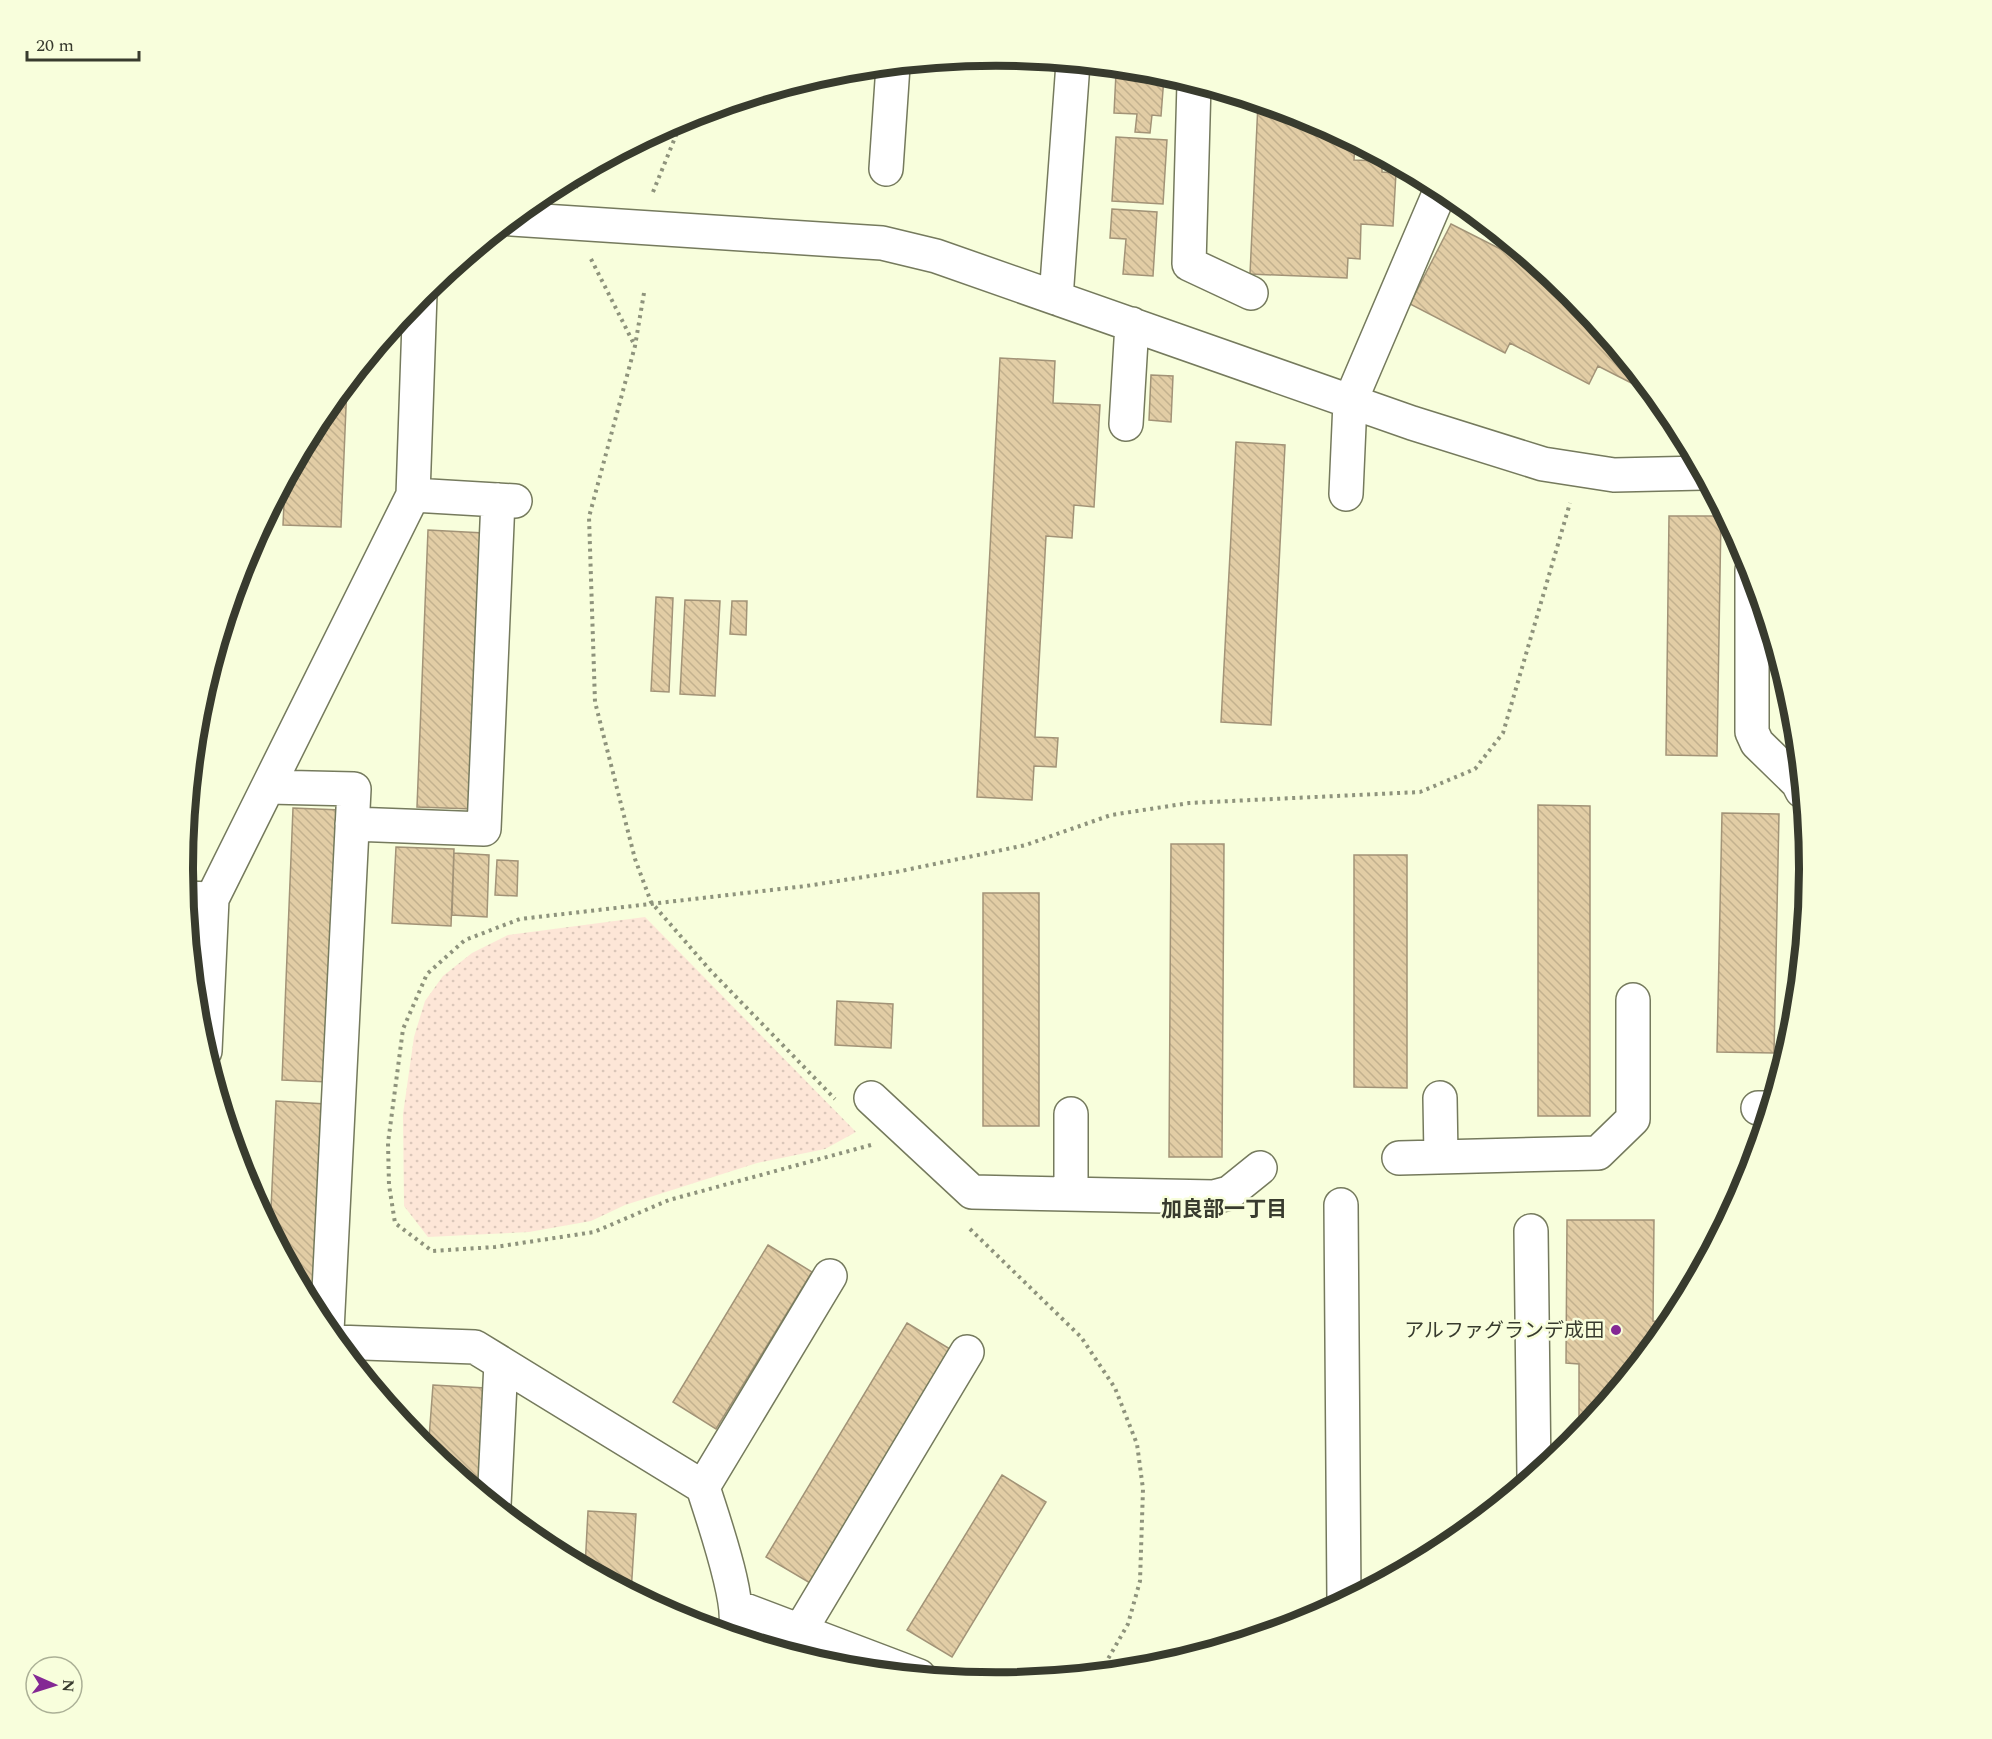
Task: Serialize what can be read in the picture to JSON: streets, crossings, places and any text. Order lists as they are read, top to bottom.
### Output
{
  "districts": ["加良部一丁目"],
  "places": ["アルファグランデ成田"],
  "scale_bar": "20 m",
  "north": "right"
}
